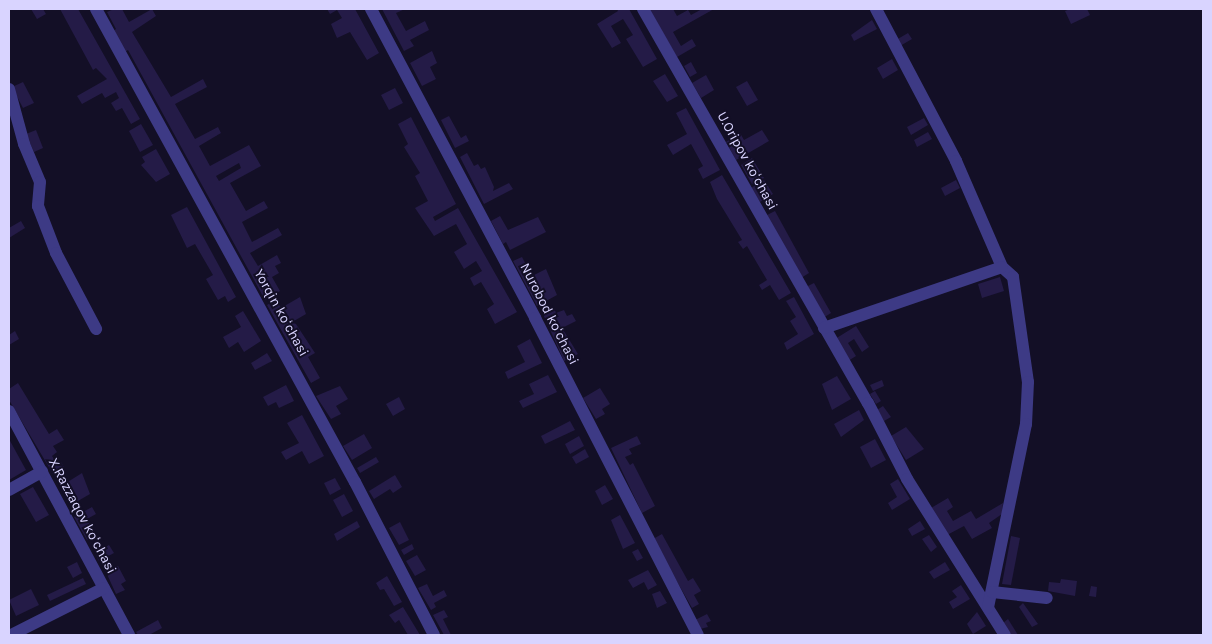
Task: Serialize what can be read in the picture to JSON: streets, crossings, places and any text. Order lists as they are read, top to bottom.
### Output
{
  "streets": {
    "street": [
      "U.Oripov koʻchasi",
      "Yorqin koʻchasi",
      "Nurobod koʻchasi",
      "X.Razzaqov koʻchasi"
    ]
  }
}
